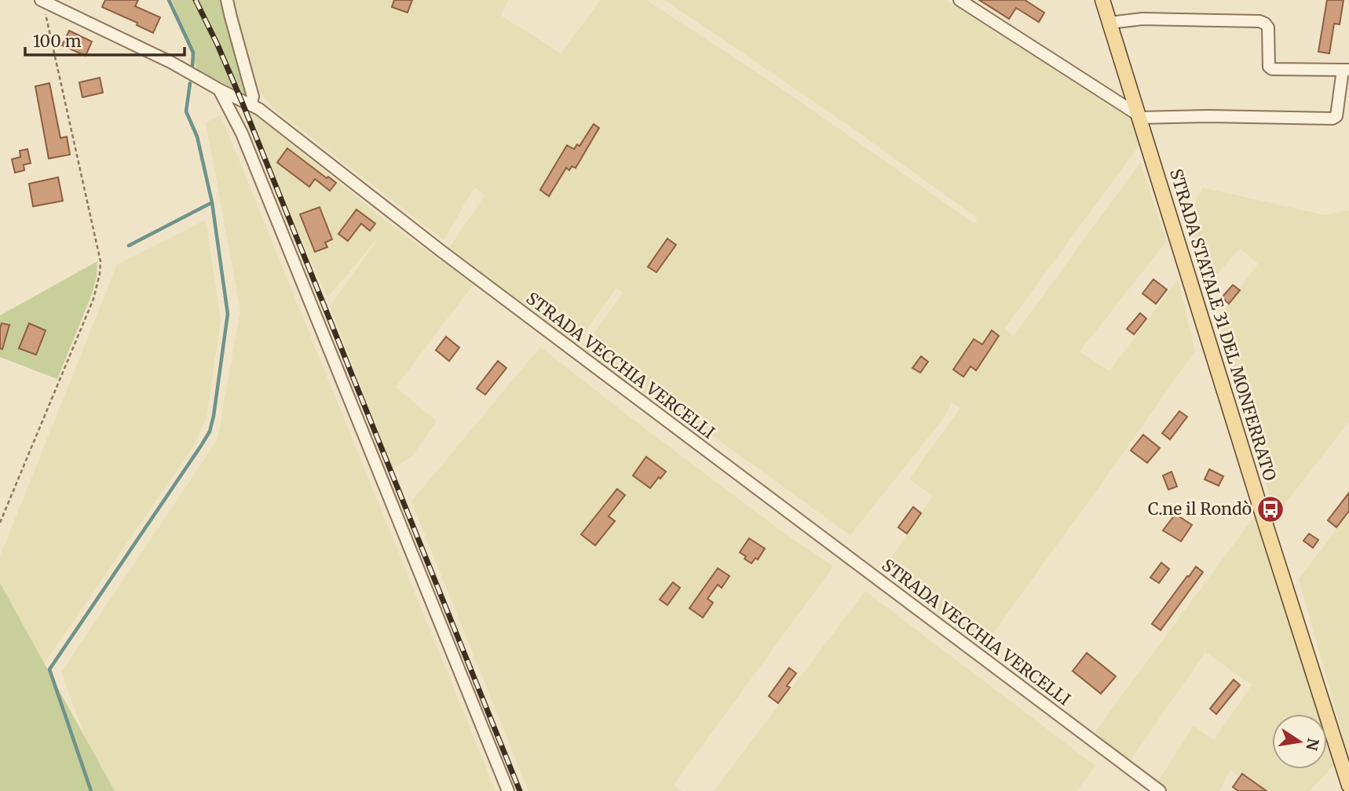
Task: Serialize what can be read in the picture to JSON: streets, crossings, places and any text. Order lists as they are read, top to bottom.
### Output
{
  "streets": {
    "main road": ["STRADA STATALE 31 DEL MONFERRATO"],
    "street": ["STRADA VECCHIA VERCELLI"]
  },
  "places": {
    "bus stop": ["C.ne il Rondò"]
  },
  "scale_bar": "100 m",
  "north": "right"
}
